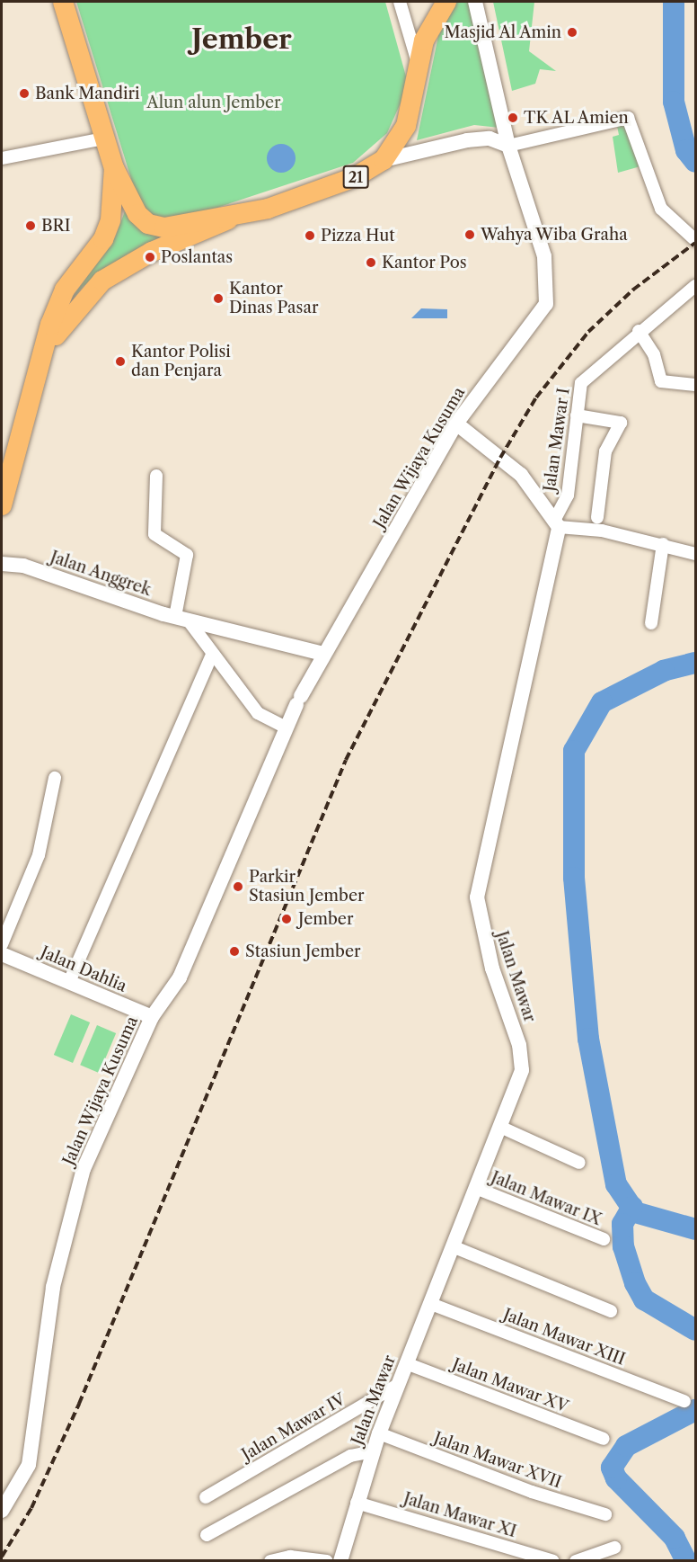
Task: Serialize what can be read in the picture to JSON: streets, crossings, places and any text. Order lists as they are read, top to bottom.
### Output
{
  "streets": {
    "main road": ["21"],
    "street": [
      "Jalan Mawar I",
      "Jalan Wijaya Kusuma",
      "Jalan Anggrek",
      "Jalan Dahlia",
      "Jalan Mawar",
      "Jalan Mawar IX",
      "Jalan Mawar XIII",
      "Jalan Mawar XV",
      "Jalan Mawar IV",
      "Jalan Mawar XVII",
      "Jalan Mawar XI"
    ]
  },
  "crossings": [
    ["Jalan Mawar I", "Jalan Mawar"],
    ["Jalan Wijaya Kusuma", "Jalan Anggrek"],
    ["Jalan Wijaya Kusuma", "Jalan Dahlia"],
    ["Jalan Mawar", "Jalan Mawar IX"],
    ["Jalan Mawar", "Jalan Mawar XIII"],
    ["Jalan Mawar", "Jalan Mawar XV"],
    ["Jalan Mawar", "Jalan Mawar IV"],
    ["Jalan Mawar", "Jalan Mawar XVII"],
    ["Jalan Mawar", "Jalan Mawar XI"]
  ],
  "districts": ["Jember"],
  "parks": ["Alun alun Jember"],
  "places": [
    "Masjid Al Amin",
    "Bank Mandiri",
    "TK AL Amien",
    "BRI",
    "Wahya Wiba Graha",
    "Pizza Hut",
    "Poslantas",
    "Kantor Pos",
    "Kantor Dinas Pasar",
    "Kantor Polisi dan Penjara",
    "Parkir Stasiun Jember",
    "Jember",
    "Stasiun Jember"
  ]
}
